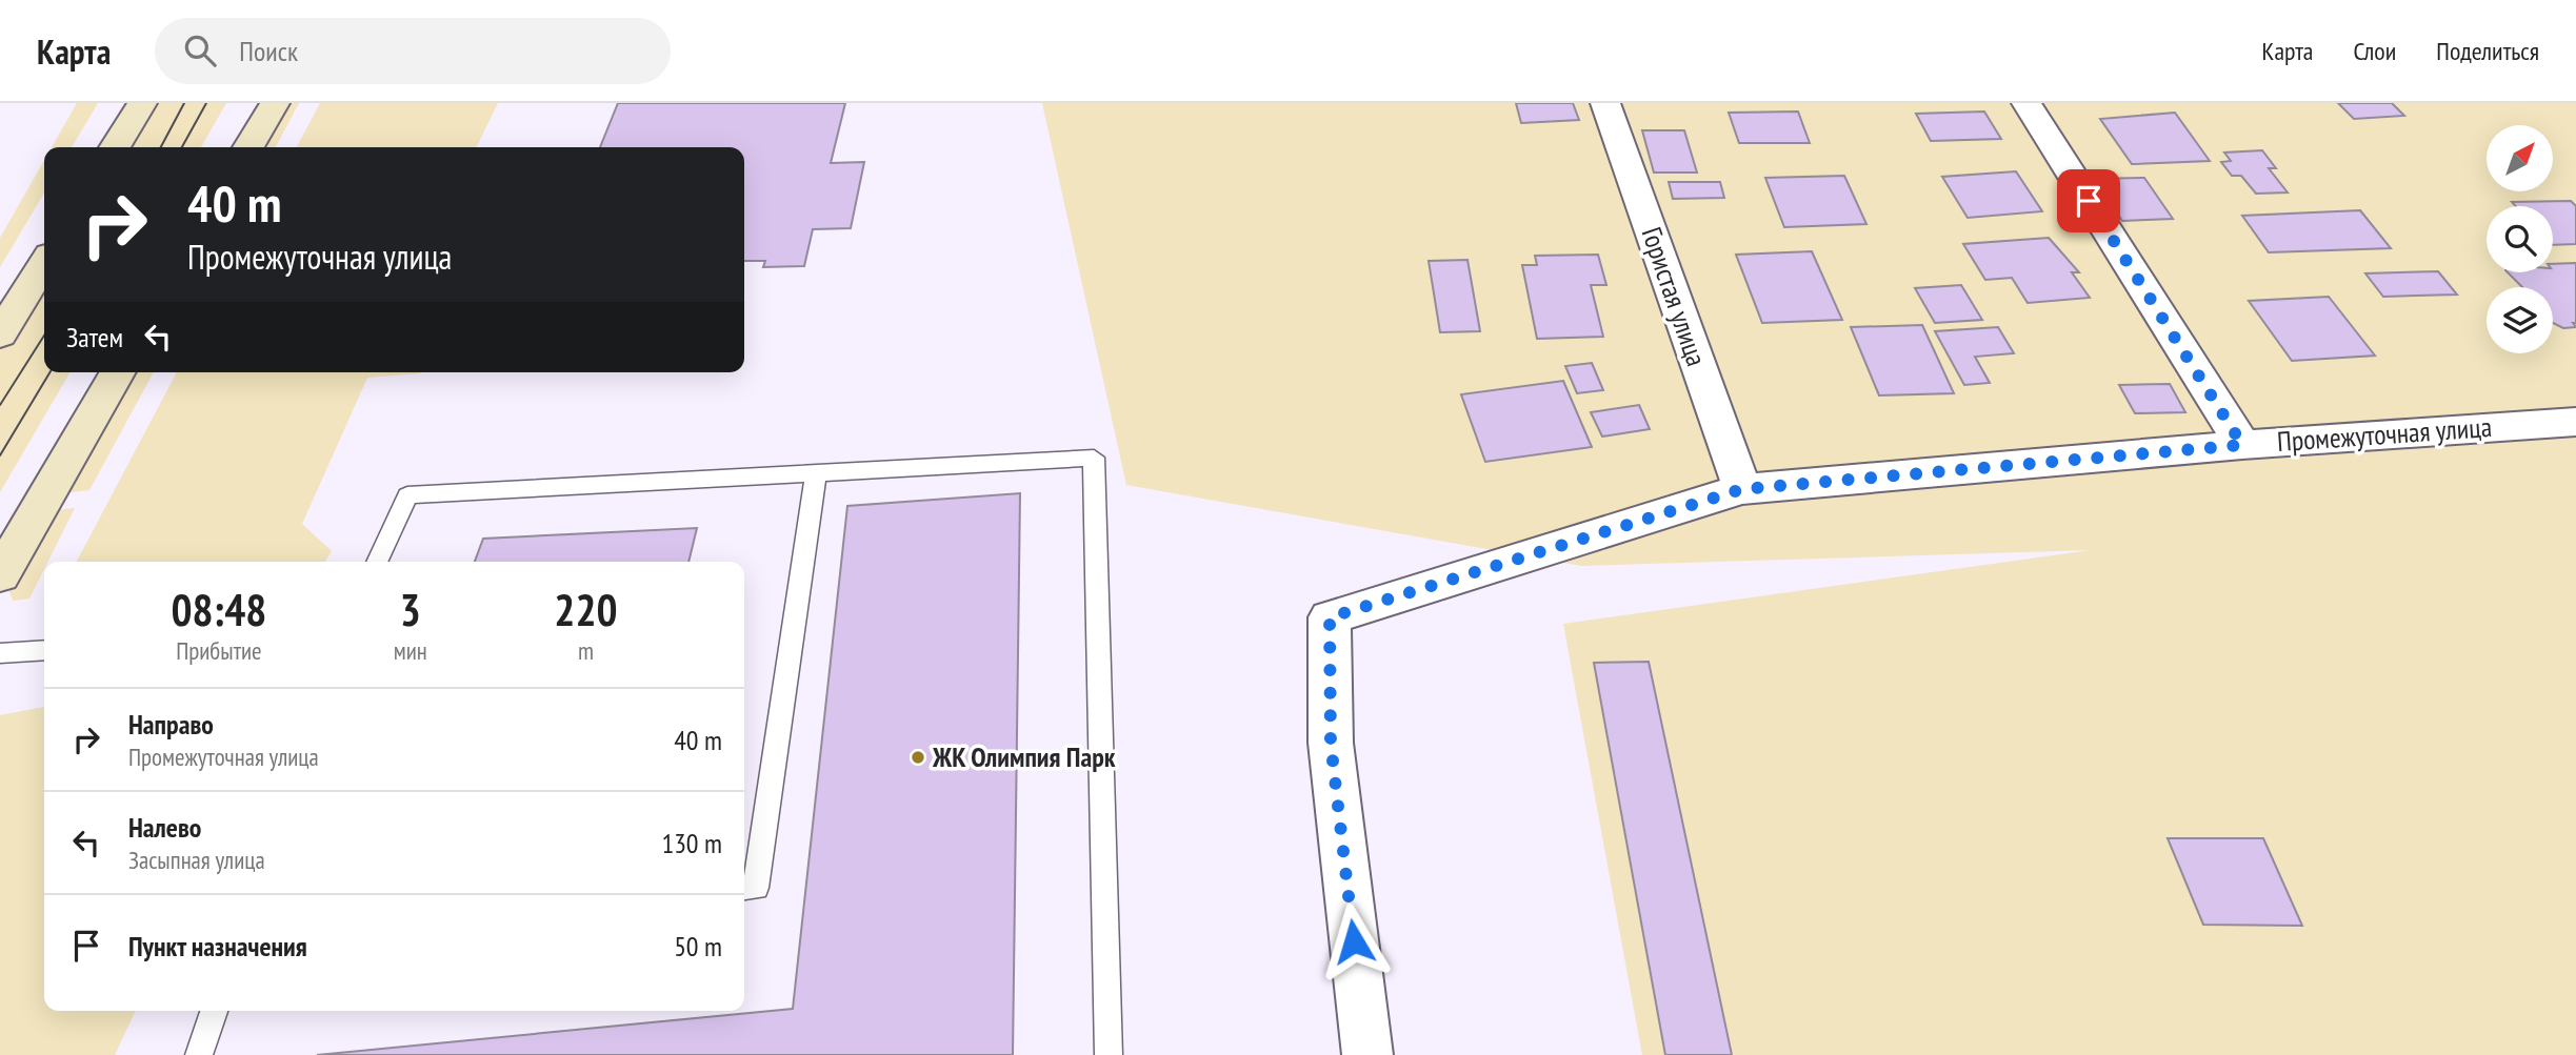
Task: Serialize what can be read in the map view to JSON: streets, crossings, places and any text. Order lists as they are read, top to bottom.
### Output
{
  "streets": {
    "street": ["Гористая улица", "Промежуточная улица"]
  },
  "crossings": [
    ["Гористая улица", "Промежуточная улица"]
  ],
  "places": ["ЖК Олимпия Парк"],
  "north": "top right",
  "page": {
    "header": "Карта",
    "search": "Поиск",
    "nav": ["Карта", "Слои", "Поделиться"],
    "turn": ["40 m", "Промежуточная улица"],
    "then": "Затем",
    "eta": [
      "08:48",
      "Прибытие",
      "3",
      "мин",
      "220",
      "m"
    ],
    "list": [
      {
        "name": "Направо",
        "note": "Промежуточная улица",
        "value": "40 m"
      },
      {
        "name": "Налево",
        "note": "Засыпная улица",
        "value": "130 m"
      },
      {
        "name": "Пункт назначения",
        "value": "50 m"
      }
    ]
  }
}
